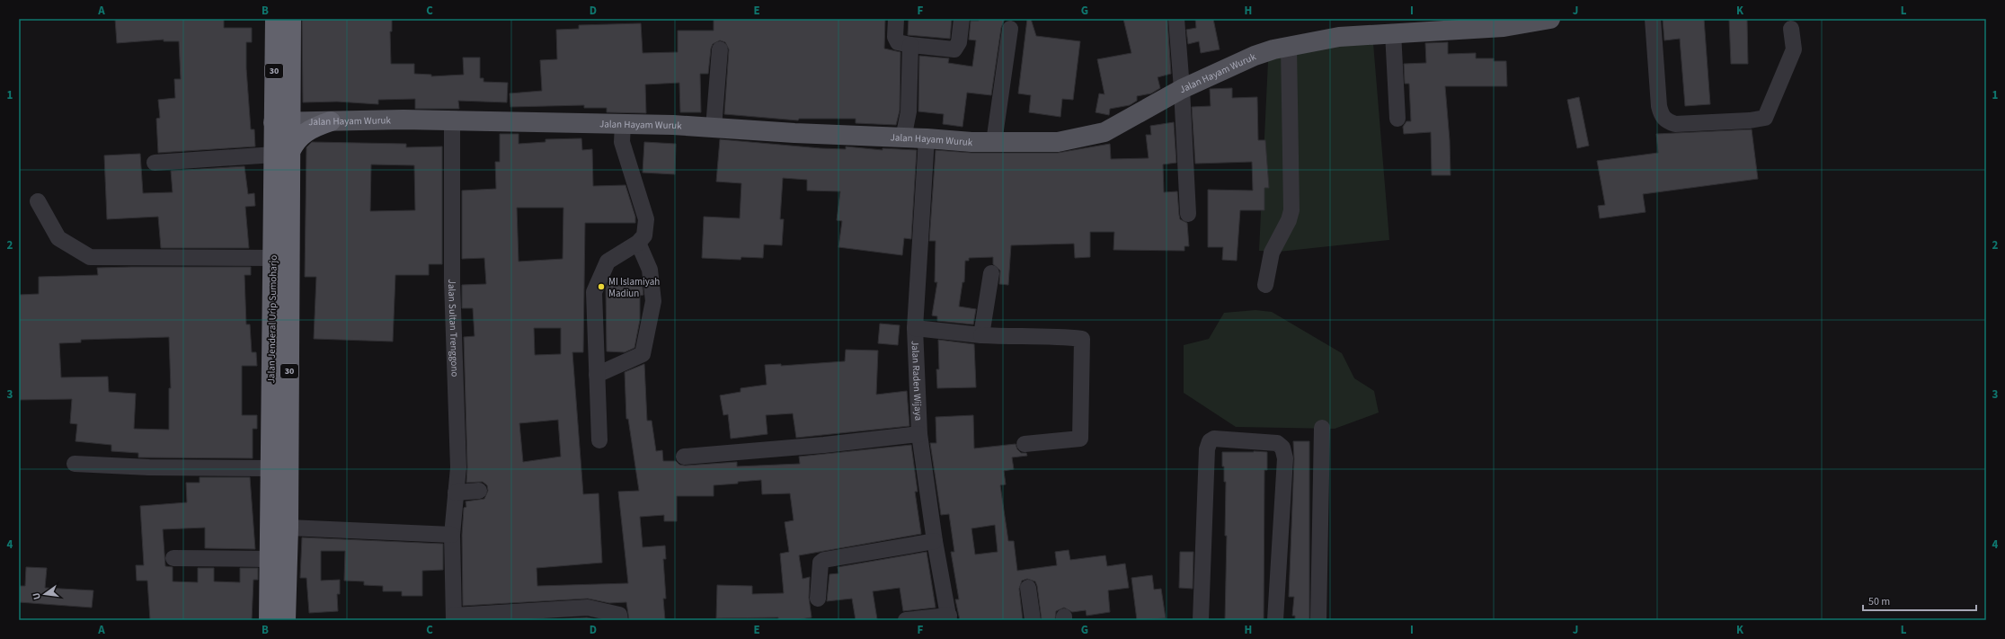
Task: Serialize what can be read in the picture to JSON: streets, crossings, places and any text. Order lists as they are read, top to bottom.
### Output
{
  "streets": {
    "highway": ["30", "Jalan Jenderal Urip Sumoharjo"],
    "main road": ["Jalan Hayam Wuruk"],
    "street": ["Jalan Sultan Trenggono", "Jalan Raden Wijaya"]
  },
  "crossings": [
    ["Jalan Hayam Wuruk", "Jalan Jenderal Urip Sumoharjo"],
    ["Jalan Hayam Wuruk", "Jalan Sultan Trenggono"],
    ["Jalan Hayam Wuruk", "Jalan Raden Wijaya"]
  ],
  "places": ["MI Islamiyah Madiun"],
  "scale_bar": "50 m",
  "north": "left",
  "grid": {
    "columns": [
      "A",
      "B",
      "C",
      "D",
      "E",
      "F",
      "G",
      "H",
      "I",
      "J",
      "K",
      "L"
    ],
    "rows": [
      "1",
      "2",
      "3",
      "4"
    ]
  }
}
